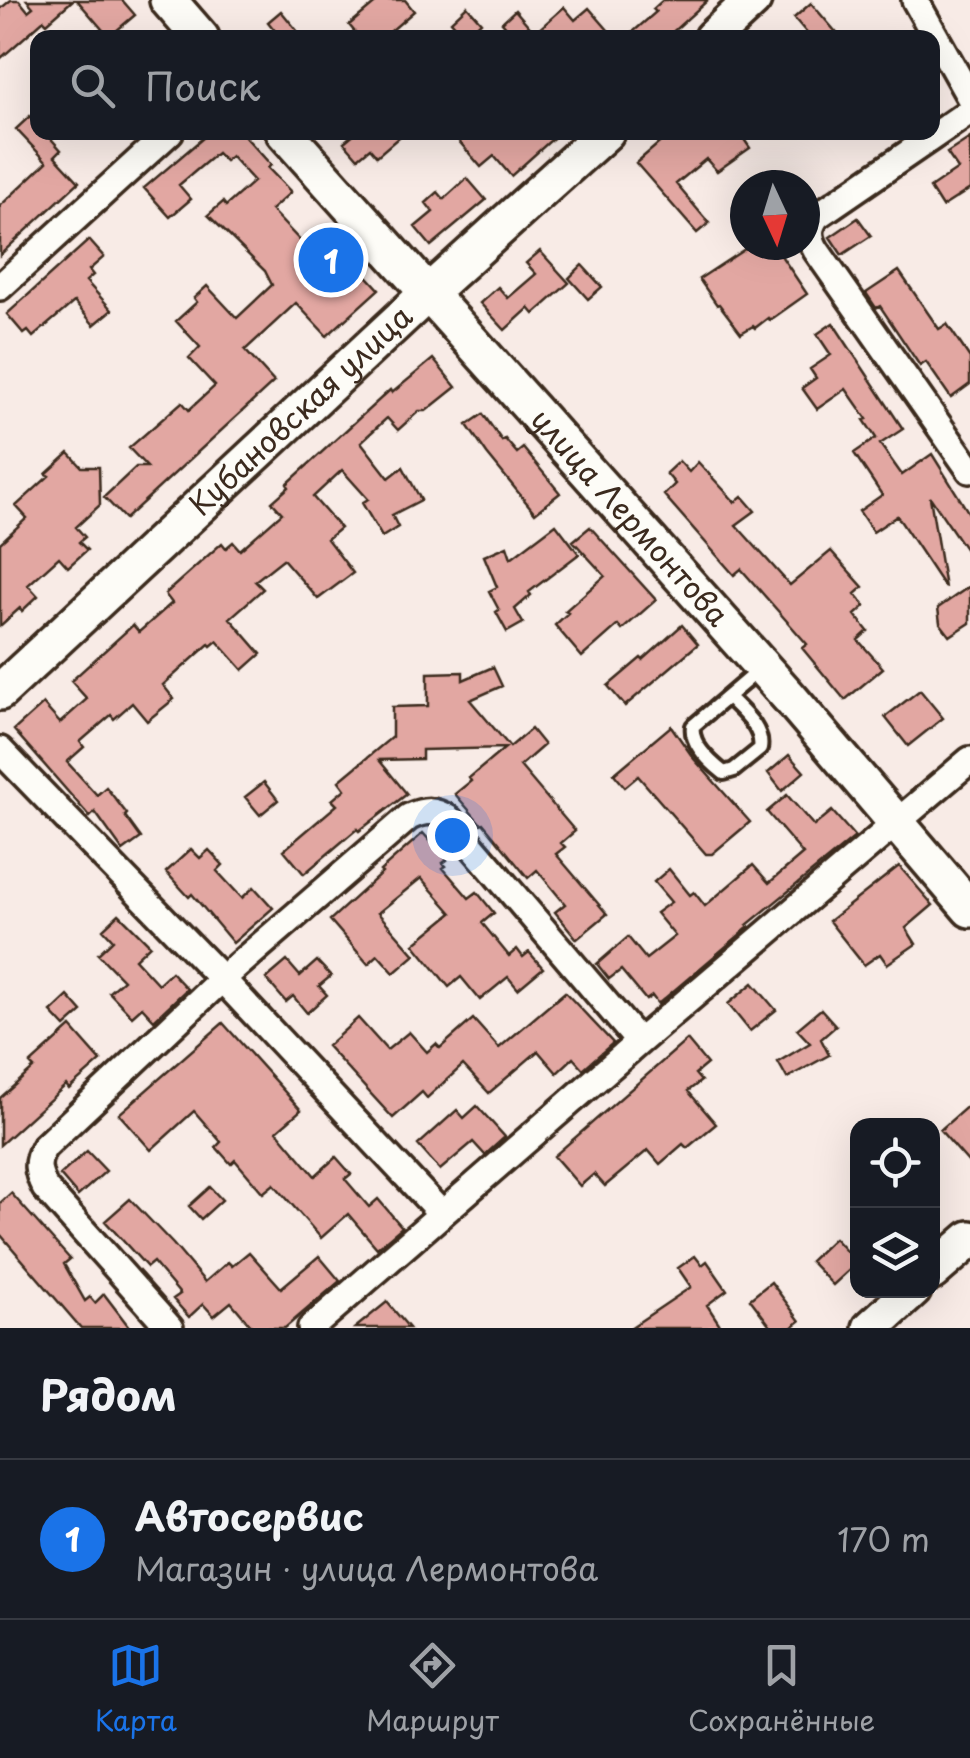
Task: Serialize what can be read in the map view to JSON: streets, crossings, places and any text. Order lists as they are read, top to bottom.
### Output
{
  "streets": {
    "main road": ["Кубановская улица", "улица Лермонтова"]
  },
  "crossings": [
    ["Кубановская улица", "улица Лермонтова"]
  ],
  "north": "bottom",
  "page": {
    "search": "Поиск",
    "pins": "1",
    "heading": "Рядом",
    "list": [
      {
        "mark": "1",
        "name": "Автосервис",
        "note": "Магазин · улица Лермонтова",
        "value": "170 m"
      }
    ],
    "nav": ["Карта", "Маршрут", "Сохранённые"]
  }
}
